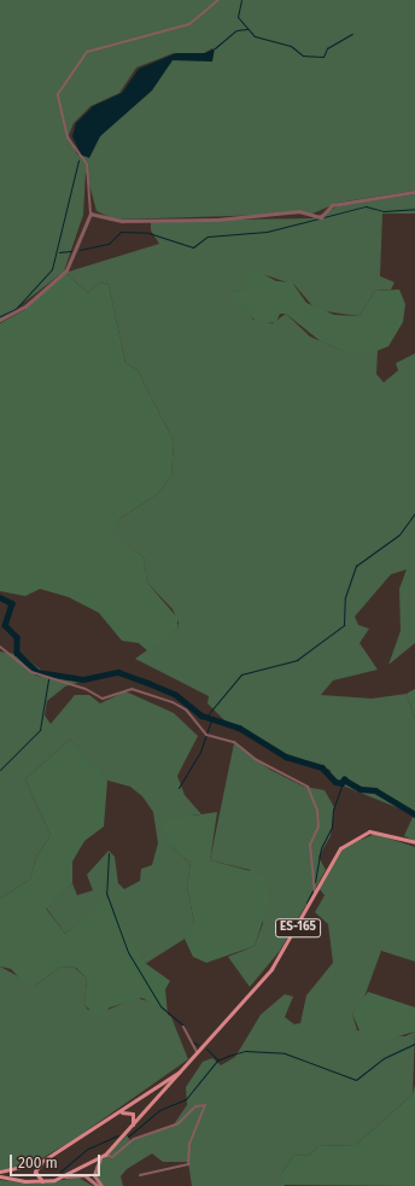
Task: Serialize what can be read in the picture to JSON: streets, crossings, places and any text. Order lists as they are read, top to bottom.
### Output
{
  "streets": {
    "main road": ["ES-165"]
  },
  "scale_bar": "200 m"
}
